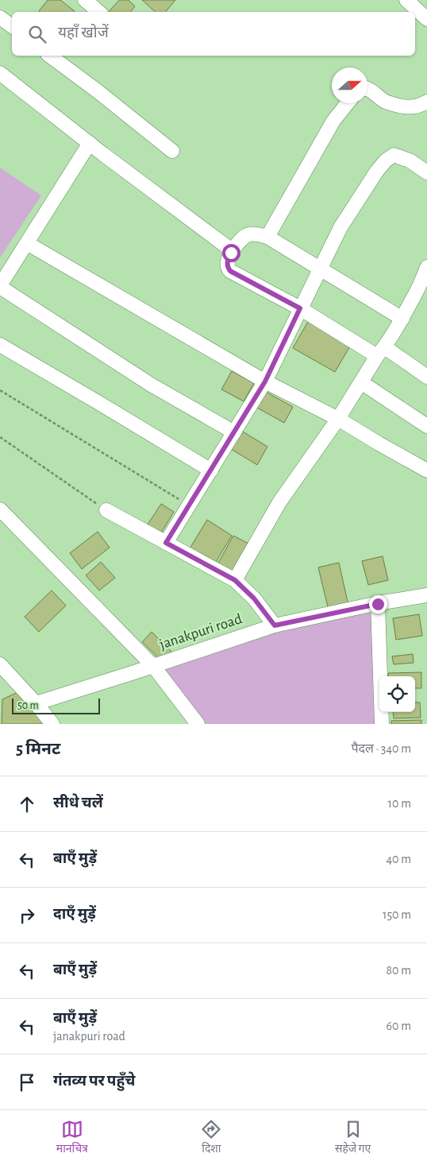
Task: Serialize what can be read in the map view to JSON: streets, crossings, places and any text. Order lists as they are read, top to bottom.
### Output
{
  "streets": {
    "street": ["janakpuri road"]
  },
  "scale_bar": "50 m",
  "north": "right",
  "page": {
    "search": "यहाँ खोजें",
    "scale": "50 m",
    "heading": ["5 मिनट", "पैदल · 340 m"],
    "list": [
      ["सीधे चलें", "10 m"],
      ["बाएँ मुड़ें", "40 m"],
      ["दाएँ मुड़ें", "150 m"],
      ["बाएँ मुड़ें", "80 m"],
      ["बाएँ मुड़ें", "janakpuri road", "60 m"],
      "गंतव्य पर पहुँचे"
    ],
    "nav": ["मानचित्र", "दिशा", "सहेजे गए"]
  }
}
